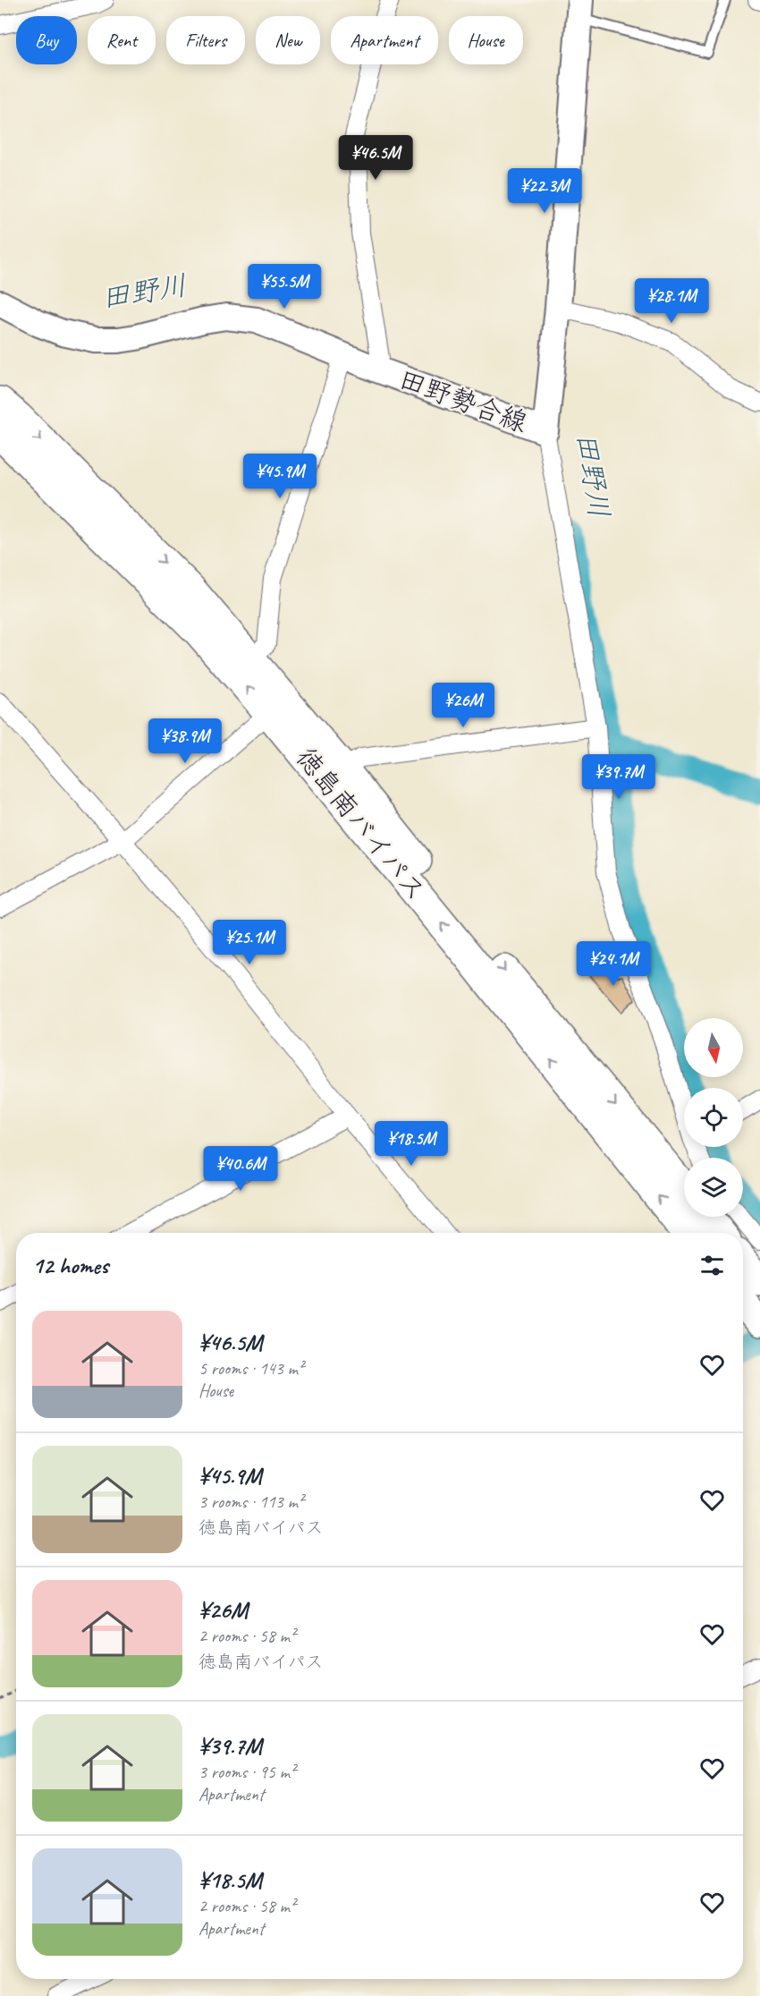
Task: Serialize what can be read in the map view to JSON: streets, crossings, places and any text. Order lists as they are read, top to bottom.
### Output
{
  "streets": {
    "highway": ["徳島南バイパス"],
    "main road": ["田野勢合線"]
  },
  "water": ["田野川"],
  "north": "bottom",
  "page": {
    "chip": [
      "Buy",
      "Rent",
      "Filters",
      "New",
      "Apartment",
      "House"
    ],
    "price": [
      "¥46.5M",
      "¥22.3M",
      "¥55.5M",
      "¥28.1M",
      "¥45.9M",
      "¥26M",
      "¥38.9M",
      "¥39.7M",
      "¥25.1M",
      "¥24.1M",
      "¥18.5M",
      "¥40.6M"
    ],
    "heading": "12 homes",
    "list": [
      {
        "name": "¥46.5M",
        "note": "5 rooms · 143 m² · House"
      },
      {
        "name": "¥45.9M",
        "note": "3 rooms · 113 m² · 徳島南バイパス"
      },
      {
        "name": "¥26M",
        "note": "2 rooms · 58 m² · 徳島南バイパス"
      },
      {
        "name": "¥39.7M",
        "note": "3 rooms · 95 m² · Apartment"
      },
      {
        "name": "¥18.5M",
        "note": "2 rooms · 58 m² · Apartment"
      }
    ]
  }
}
